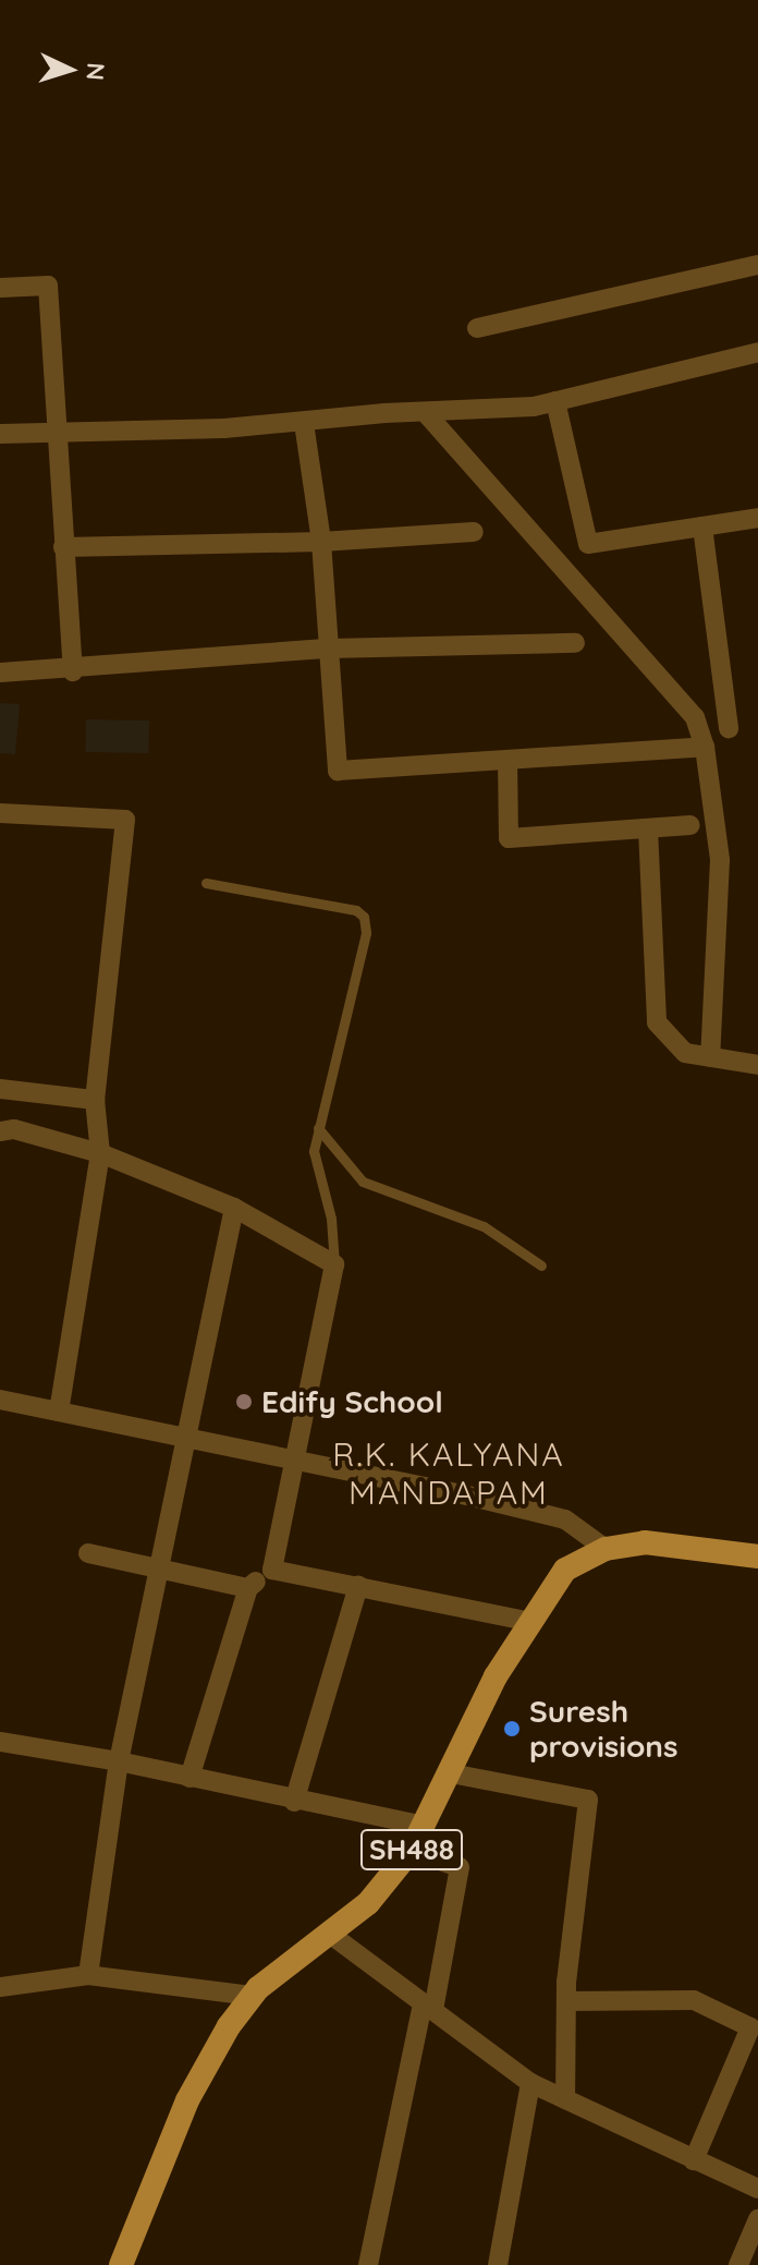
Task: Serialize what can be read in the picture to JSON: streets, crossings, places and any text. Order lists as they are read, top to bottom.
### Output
{
  "streets": {
    "main road": ["SH488"]
  },
  "districts": ["R.K. KALYANA MANDAPAM"],
  "places": ["Edify School", "Suresh provisions"],
  "north": "right"
}
